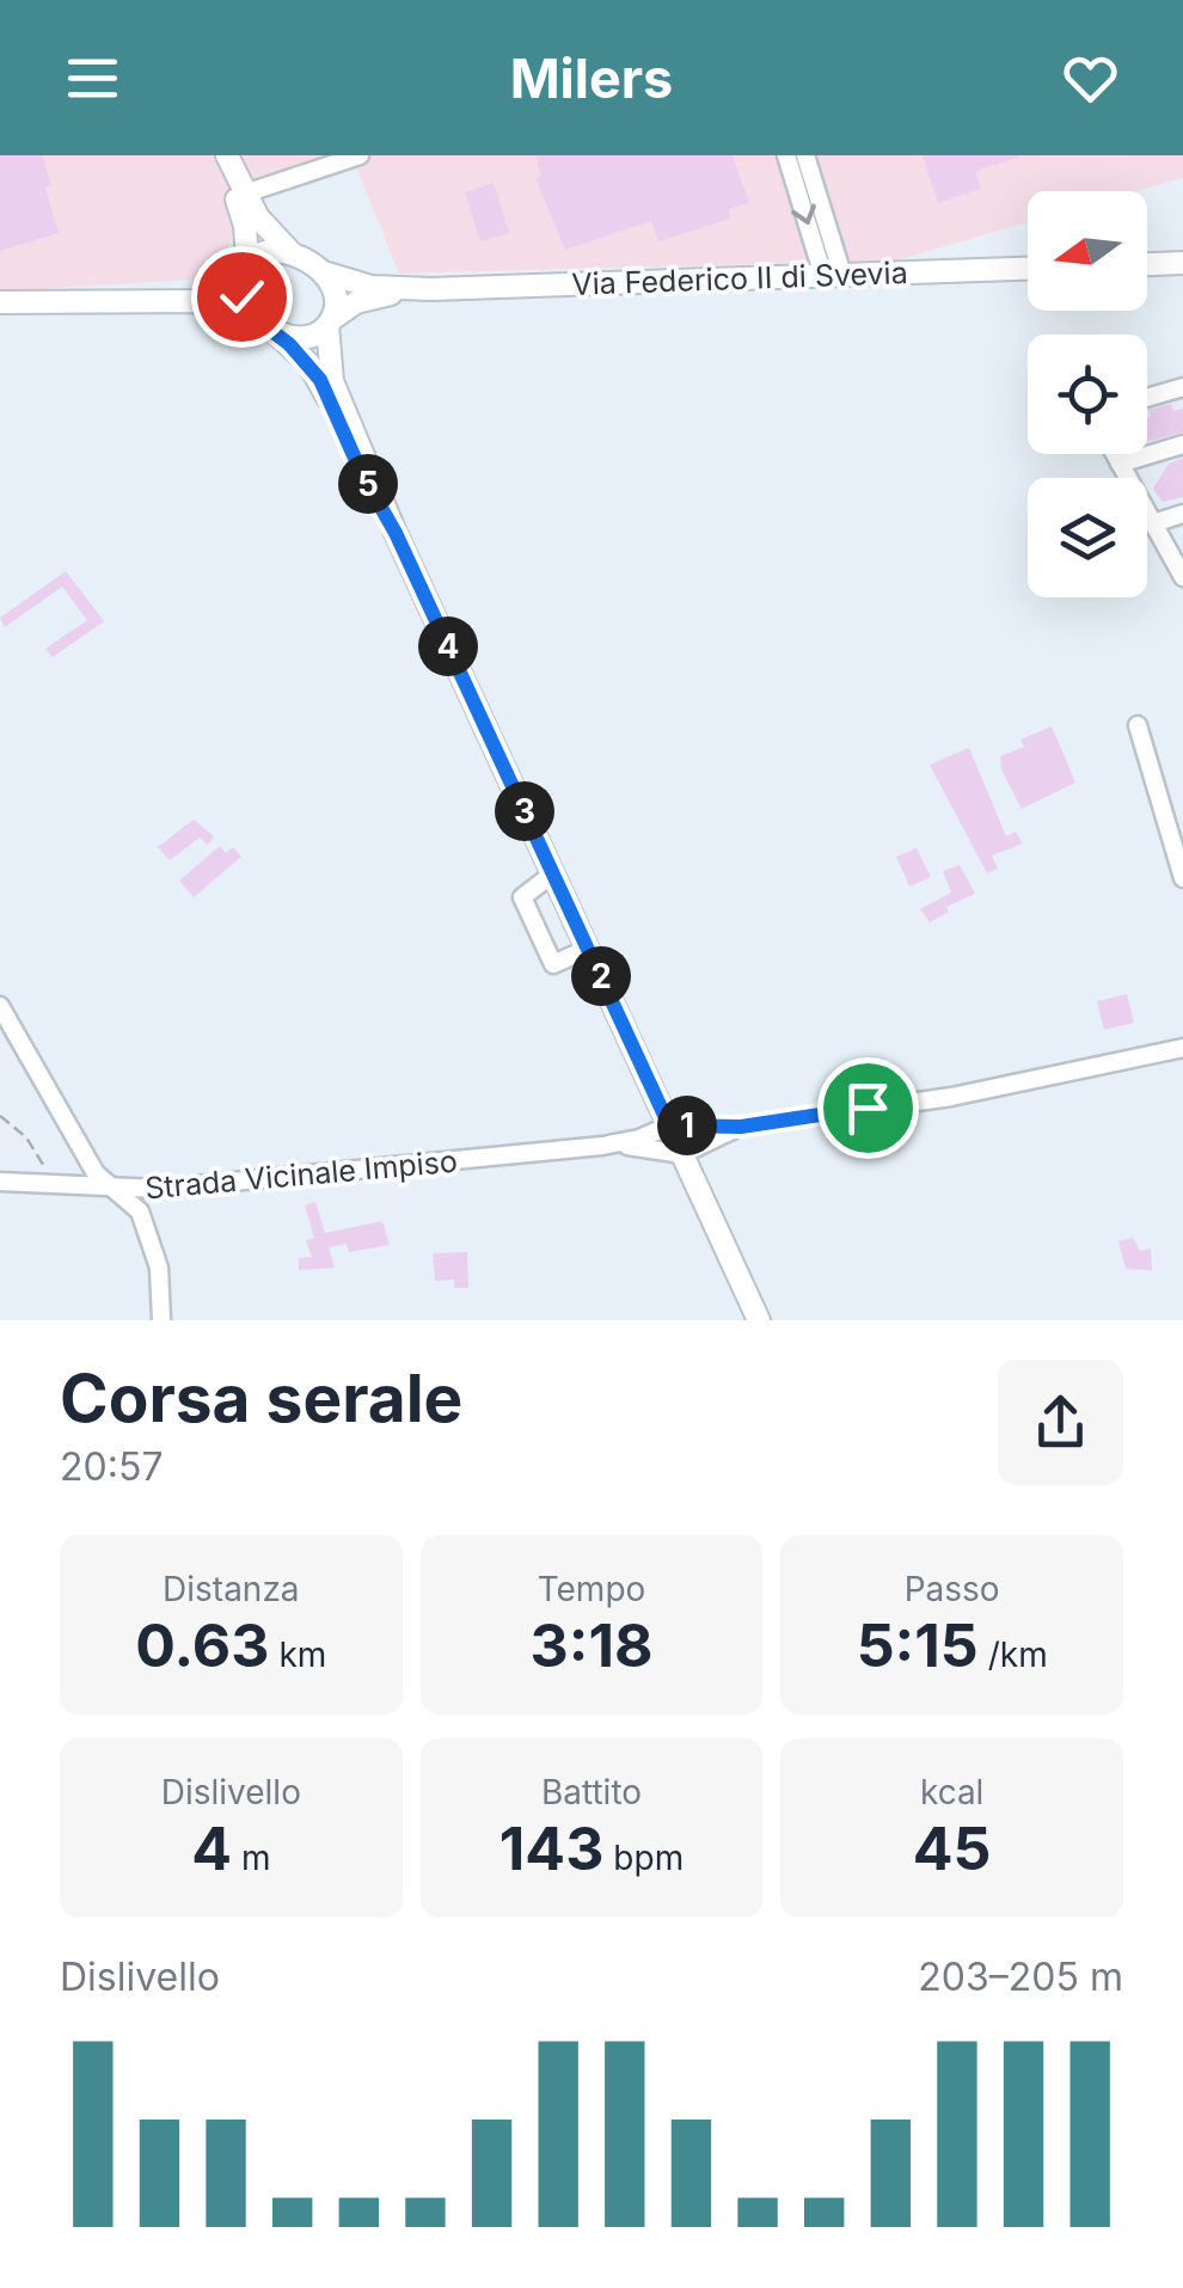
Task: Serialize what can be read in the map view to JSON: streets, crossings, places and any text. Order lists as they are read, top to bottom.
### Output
{
  "streets": {
    "main road": ["Via Federico II di Svevia"],
    "street": ["Strada Vicinale Impiso"]
  },
  "north": "left",
  "page": {
    "header": "Milers",
    "pins": [
      "5",
      "4",
      "3",
      "2",
      "1"
    ],
    "heading": ["Corsa serale", "20:57"],
    "stats": [
      ["Distanza", "0.63 km"],
      ["Tempo", "3:18"],
      ["Passo", "5:15 /km"],
      ["Dislivello", "4 m"],
      ["Battito", "143 bpm"],
      ["kcal", "45"]
    ],
    "chart": ["Dislivello", "203–205 m"]
  }
}
